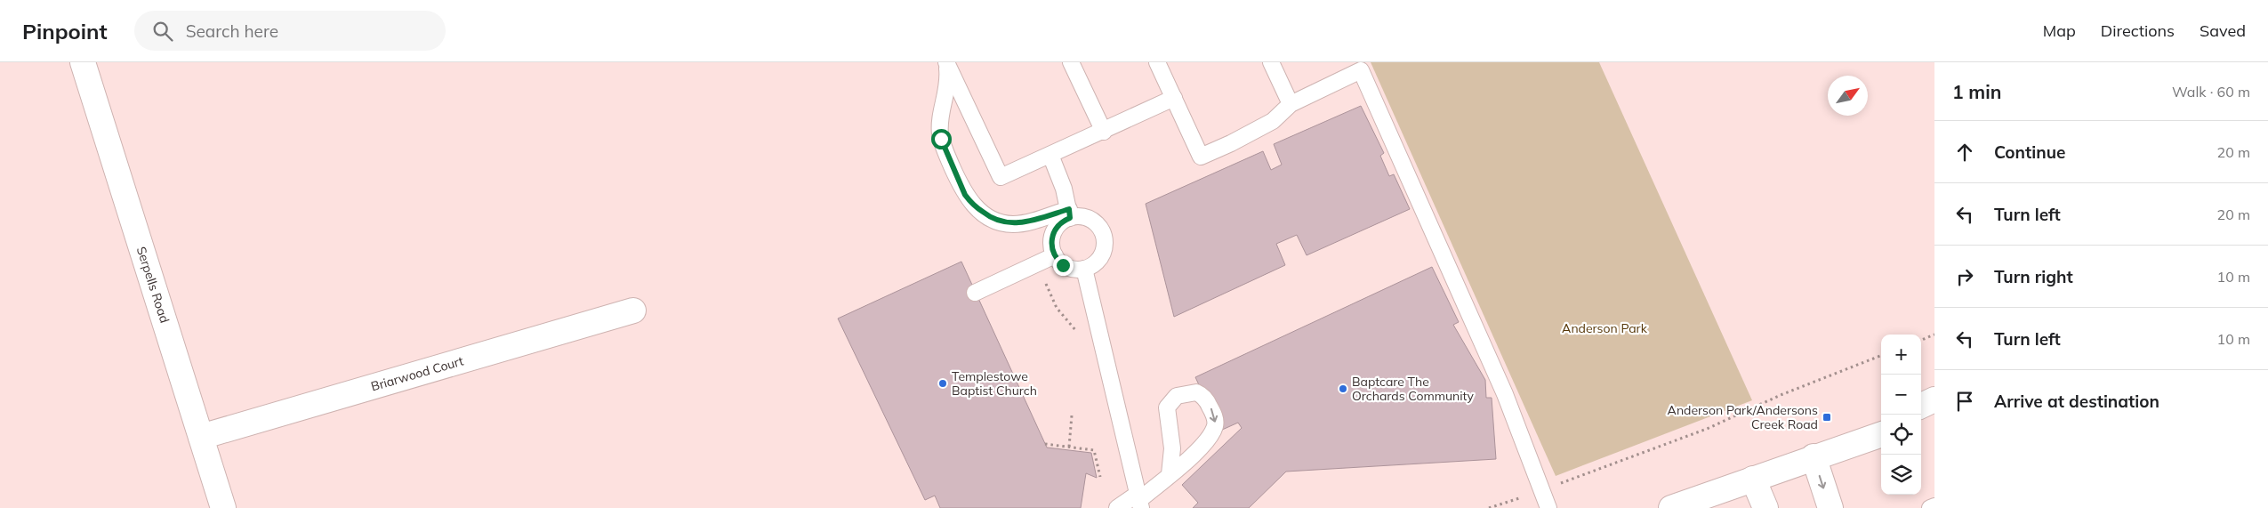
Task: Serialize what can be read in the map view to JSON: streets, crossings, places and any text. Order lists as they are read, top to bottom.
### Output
{
  "streets": {
    "street": ["Serpells Road", "Briarwood Court"]
  },
  "crossings": [
    ["Serpells Road", "Briarwood Court"]
  ],
  "parks": ["Anderson Park"],
  "places": {
    "other": ["Templestowe Baptist Church", "Baptcare The Orchards Community"],
    "transit": ["Anderson Park/Andersons Creek Road"]
  },
  "north": "top right",
  "page": {
    "header": "Pinpoint",
    "search": "Search here",
    "nav": ["Map", "Directions", "Saved"],
    "heading": ["1 min", "Walk · 60 m"],
    "list": [
      ["Continue", "20 m"],
      ["Turn left", "20 m"],
      ["Turn right", "10 m"],
      ["Turn left", "10 m"],
      "Arrive at destination"
    ],
    "map_buttons": ["+", "−"]
  }
}
